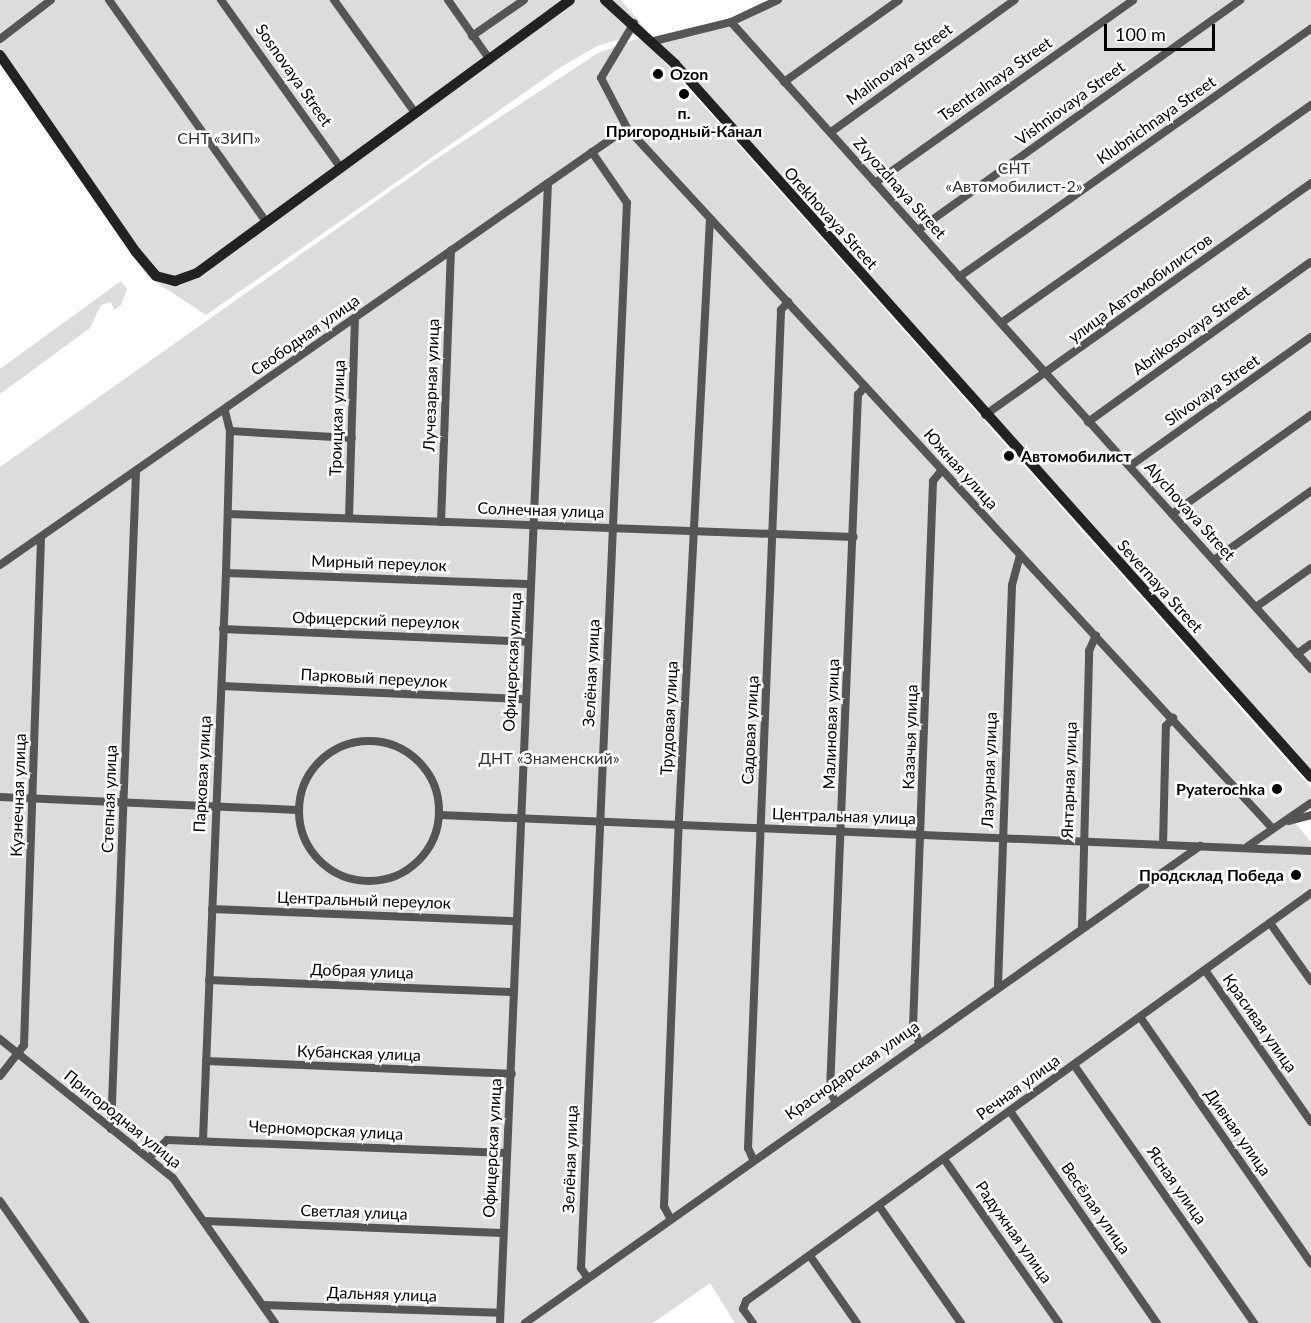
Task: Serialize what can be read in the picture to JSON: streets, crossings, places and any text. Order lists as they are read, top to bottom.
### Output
{
  "streets": {
    "street": [
      "Malinovaya Street",
      "Sosnovaya Street",
      "Tsentralnaya Street",
      "Vishniovaya Street",
      "Klubnichnaya Street",
      "Zvyozdnaya Street",
      "Orekhovaya Street",
      "улица Автомобилистов",
      "Abrikosovaya Street",
      "Свободная улица",
      "Лучезарная улица",
      "Slivovaya Street",
      "Троицкая улица",
      "Южная улица",
      "Солнечная улица",
      "Alychovaya Street",
      "Мирный переулок",
      "Severnaya Street",
      "Офицерский переулок",
      "Офицерская улица",
      "Зелёная улица",
      "Парковый переулок",
      "Трудовая улица",
      "Малиновая улица",
      "Садовая улица",
      "Казачья улица",
      "Лазурная улица",
      "Парковая улица",
      "Янтарная улица",
      "Кузнечная улица",
      "Степная улица",
      "Центральная улица",
      "Центральный переулок",
      "Добрая улица",
      "Красивая улица",
      "Кубанская улица",
      "Краснодарская улица",
      "Речная улица",
      "Пригородная улица",
      "Черноморская улица",
      "Дивная улица",
      "Ясная улица",
      "Весёлая улица",
      "Светлая улица",
      "Радужная улица",
      "Дальняя улица"
    ]
  },
  "crossings": [
    ["Malinovaya Street", "Zvyozdnaya Street"],
    ["Tsentralnaya Street", "Zvyozdnaya Street"],
    ["Vishniovaya Street", "Zvyozdnaya Street"],
    ["Klubnichnaya Street", "Zvyozdnaya Street"],
    ["Zvyozdnaya Street", "улица Автомобилистов"],
    ["Zvyozdnaya Street", "Alychovaya Street"],
    ["Orekhovaya Street", "улица Автомобилистов"],
    ["Orekhovaya Street", "Южная улица"],
    ["Orekhovaya Street", "Severnaya Street"],
    ["улица Автомобилистов", "Alychovaya Street"],
    ["улица Автомобилистов", "Severnaya Street"],
    ["Abrikosovaya Street", "Alychovaya Street"],
    ["Свободная улица", "Лучезарная улица"],
    ["Свободная улица", "Троицкая улица"],
    ["Свободная улица", "Южная улица"],
    ["Свободная улица", "Офицерская улица"],
    ["Свободная улица", "Зелёная улица"],
    ["Свободная улица", "Парковая улица"],
    ["Свободная улица", "Кузнечная улица"],
    ["Свободная улица", "Степная улица"],
    ["Лучезарная улица", "Солнечная улица"],
    ["Slivovaya Street", "Alychovaya Street"],
    ["Троицкая улица", "Солнечная улица"],
    ["Южная улица", "Трудовая улица"],
    ["Южная улица", "Малиновая улица"],
    ["Южная улица", "Садовая улица"],
    ["Южная улица", "Казачья улица"],
    ["Южная улица", "Лазурная улица"],
    ["Южная улица", "Янтарная улица"],
    ["Солнечная улица", "Офицерская улица"],
    ["Солнечная улица", "Зелёная улица"],
    ["Солнечная улица", "Трудовая улица"],
    ["Солнечная улица", "Малиновая улица"],
    ["Солнечная улица", "Садовая улица"],
    ["Солнечная улица", "Парковая улица"],
    ["Мирный переулок", "Офицерская улица"],
    ["Мирный переулок", "Парковая улица"],
    ["Офицерский переулок", "Офицерская улица"],
    ["Офицерский переулок", "Парковая улица"],
    ["Офицерская улица", "Парковый переулок"],
    ["Офицерская улица", "Центральная улица"],
    ["Офицерская улица", "Центральный переулок"],
    ["Офицерская улица", "Добрая улица"],
    ["Офицерская улица", "Кубанская улица"],
    ["Офицерская улица", "Черноморская улица"],
    ["Офицерская улица", "Светлая улица"],
    ["Офицерская улица", "Дальняя улица"],
    ["Зелёная улица", "Центральная улица"],
    ["Зелёная улица", "Краснодарская улица"],
    ["Парковый переулок", "Парковая улица"],
    ["Трудовая улица", "Центральная улица"],
    ["Трудовая улица", "Краснодарская улица"],
    ["Малиновая улица", "Центральная улица"],
    ["Малиновая улица", "Краснодарская улица"],
    ["Садовая улица", "Центральная улица"],
    ["Садовая улица", "Краснодарская улица"],
    ["Казачья улица", "Центральная улица"],
    ["Казачья улица", "Краснодарская улица"],
    ["Лазурная улица", "Центральная улица"],
    ["Лазурная улица", "Краснодарская улица"],
    ["Парковая улица", "Центральный переулок"],
    ["Парковая улица", "Добрая улица"],
    ["Парковая улица", "Кубанская улица"],
    ["Парковая улица", "Черноморская улица"],
    ["Янтарная улица", "Центральная улица"],
    ["Янтарная улица", "Краснодарская улица"],
    ["Кузнечная улица", "Пригородная улица"],
    ["Степная улица", "Пригородная улица"],
    ["Центральная улица", "Краснодарская улица"],
    ["Красивая улица", "Речная улица"],
    ["Речная улица", "Дивная улица"],
    ["Речная улица", "Ясная улица"],
    ["Речная улица", "Весёлая улица"],
    ["Речная улица", "Радужная улица"],
    ["Пригородная улица", "Черноморская улица"],
    ["Пригородная улица", "Светлая улица"],
    ["Пригородная улица", "Дальняя улица"]
  ],
  "parks": ["СНТ «ЗИП»", "СНТ «Автомобилист-2»", "ДНТ «Знаменский»"],
  "places": [
    "Ozon",
    "п. Пригородный-Канал",
    "Автомобилист",
    "Pyaterochka",
    "Продсклад Победа"
  ],
  "scale_bar": "100 m"
}
